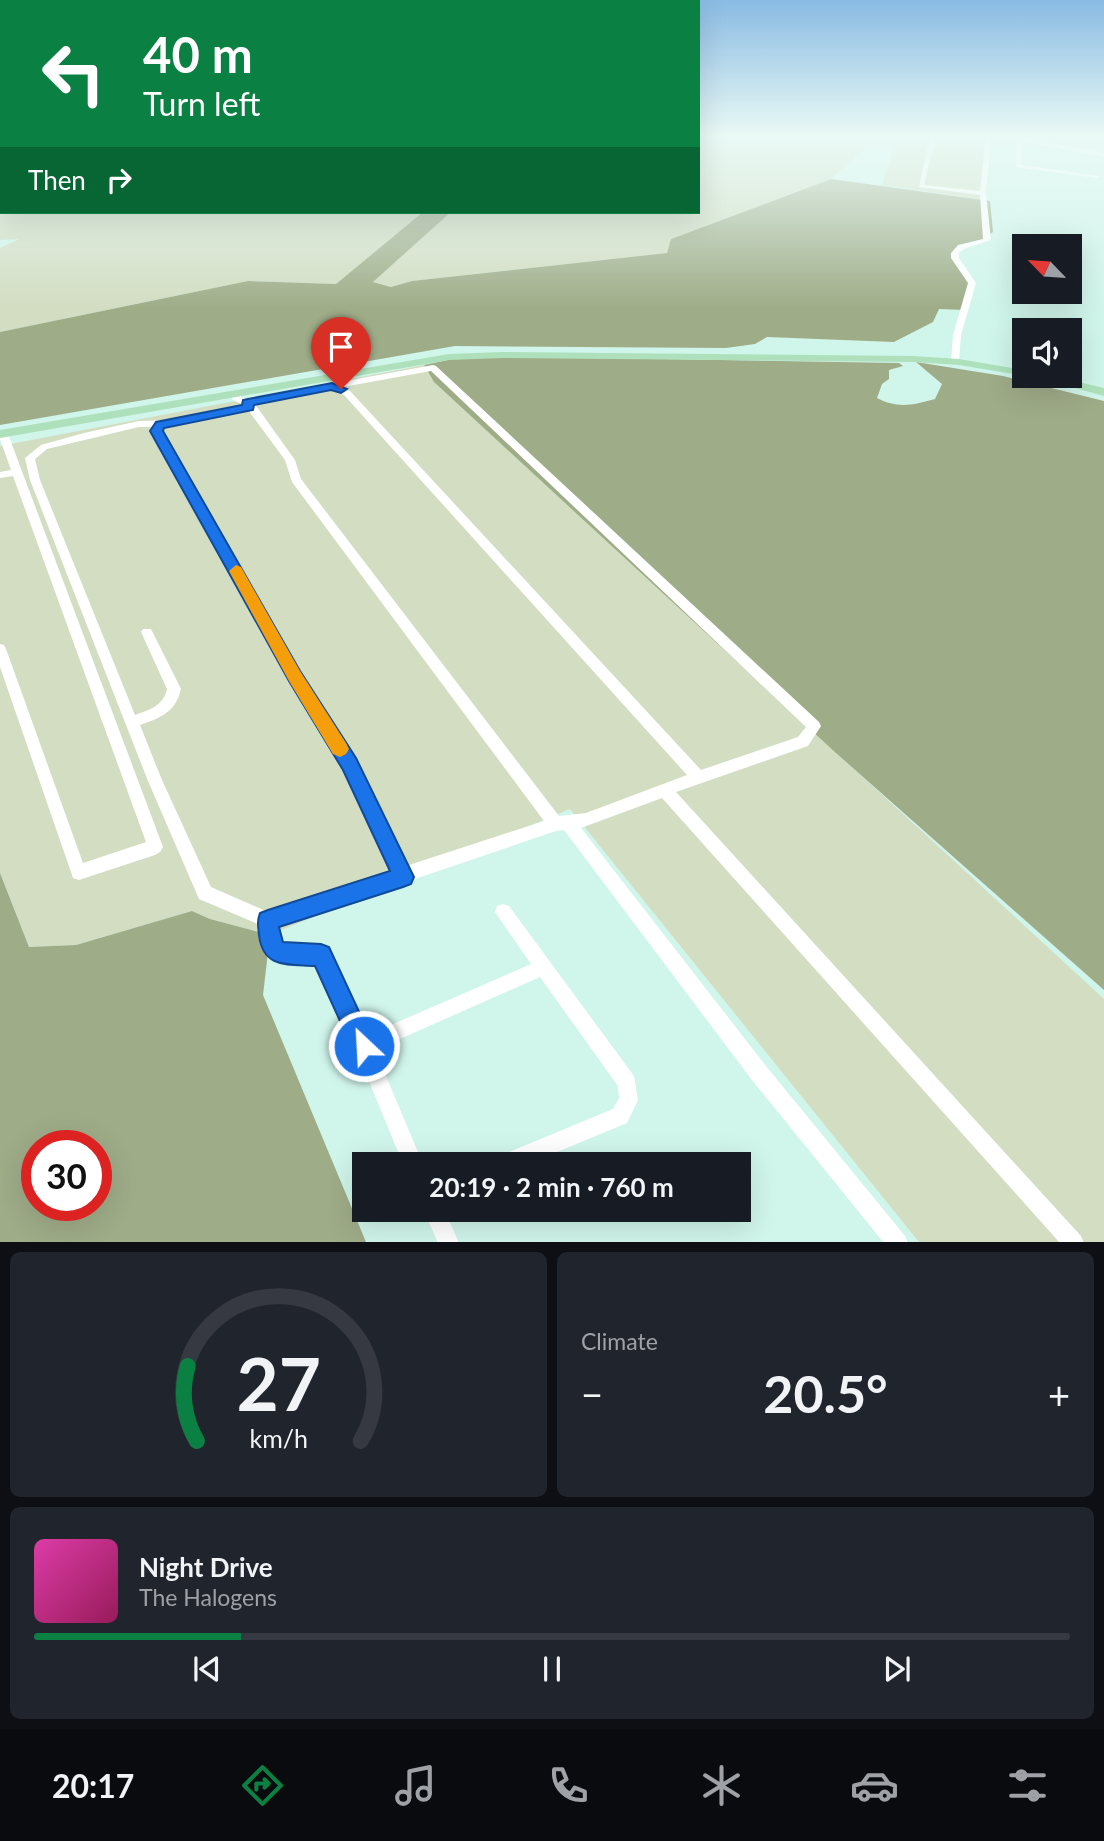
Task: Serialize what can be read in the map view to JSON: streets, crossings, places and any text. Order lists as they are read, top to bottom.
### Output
{
  "north": "top left",
  "page": {
    "turn": ["40 m", "Turn left"],
    "then": "Then",
    "limit": "30",
    "trip": "20:19 · 2 min · 760 m",
    "tile": "Climate",
    "heat": ["−", "20.5°", "+"],
    "song": ["Night Drive", "The Halogens"],
    "tabs": "20:17",
    "gauge": ["27", "km/h"]
  }
}
